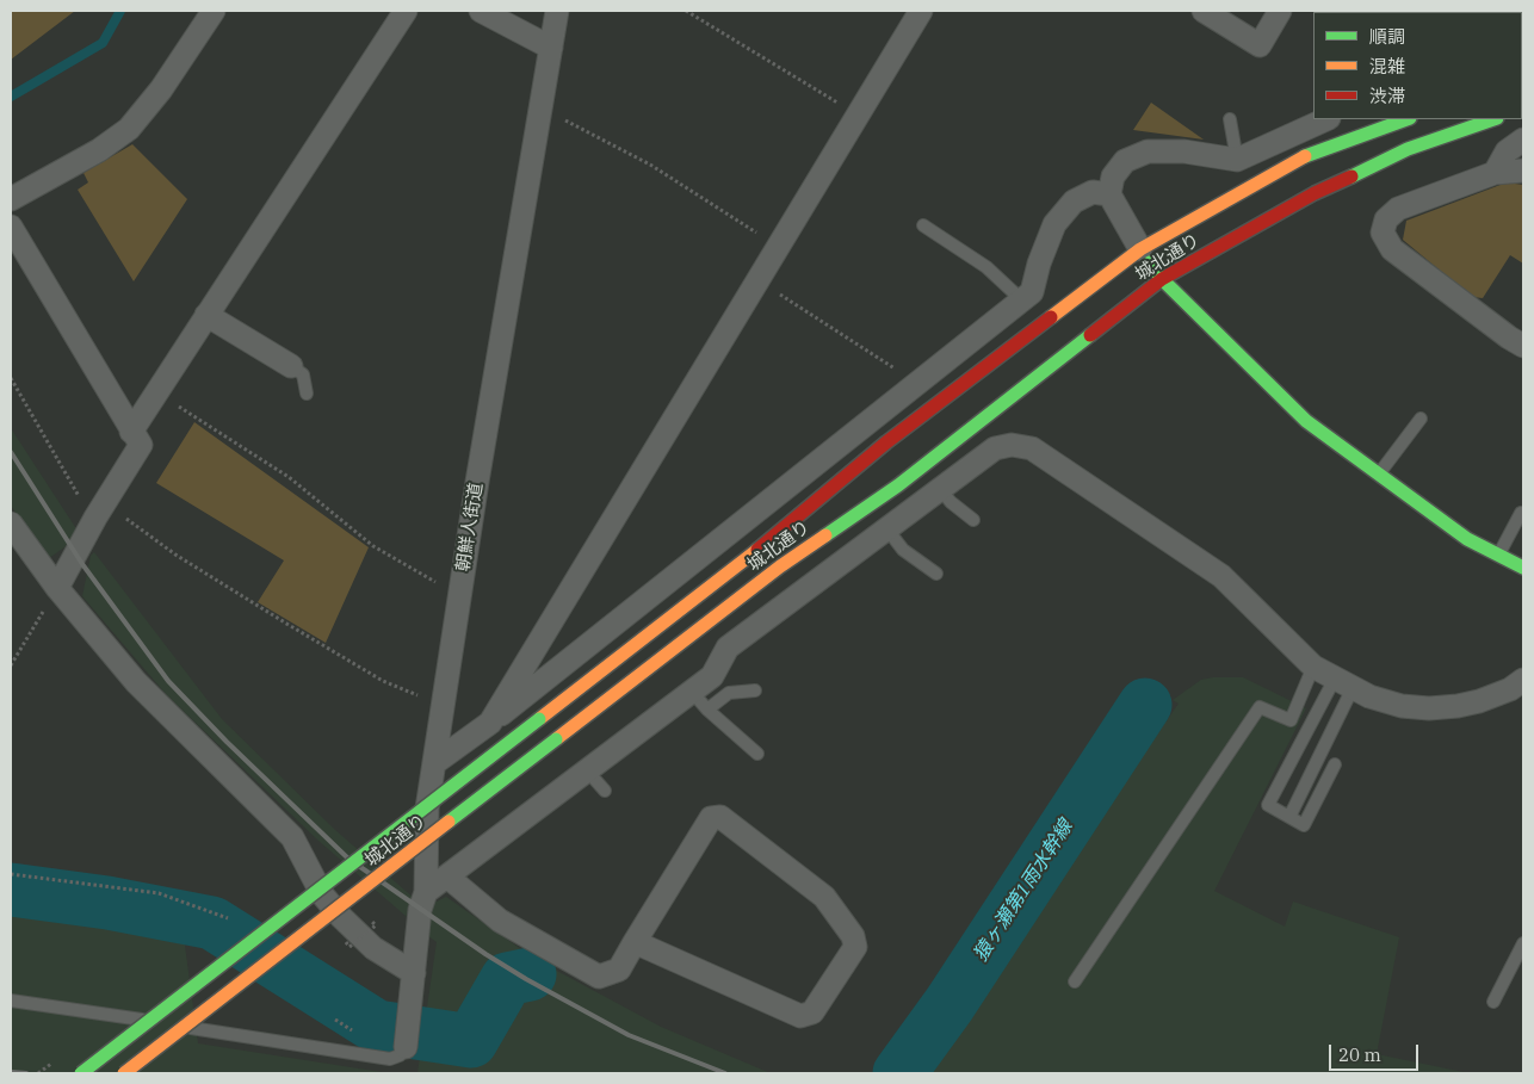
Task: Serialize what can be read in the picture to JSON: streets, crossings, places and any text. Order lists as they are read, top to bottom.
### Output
{
  "streets": {
    "main road": ["城北通り"],
    "street": ["朝鮮人街道"]
  },
  "water": ["猿ヶ瀬第1雨水幹線"],
  "legend": ["順調", "混雑", "渋滞"],
  "scale_bar": "20 m"
}
